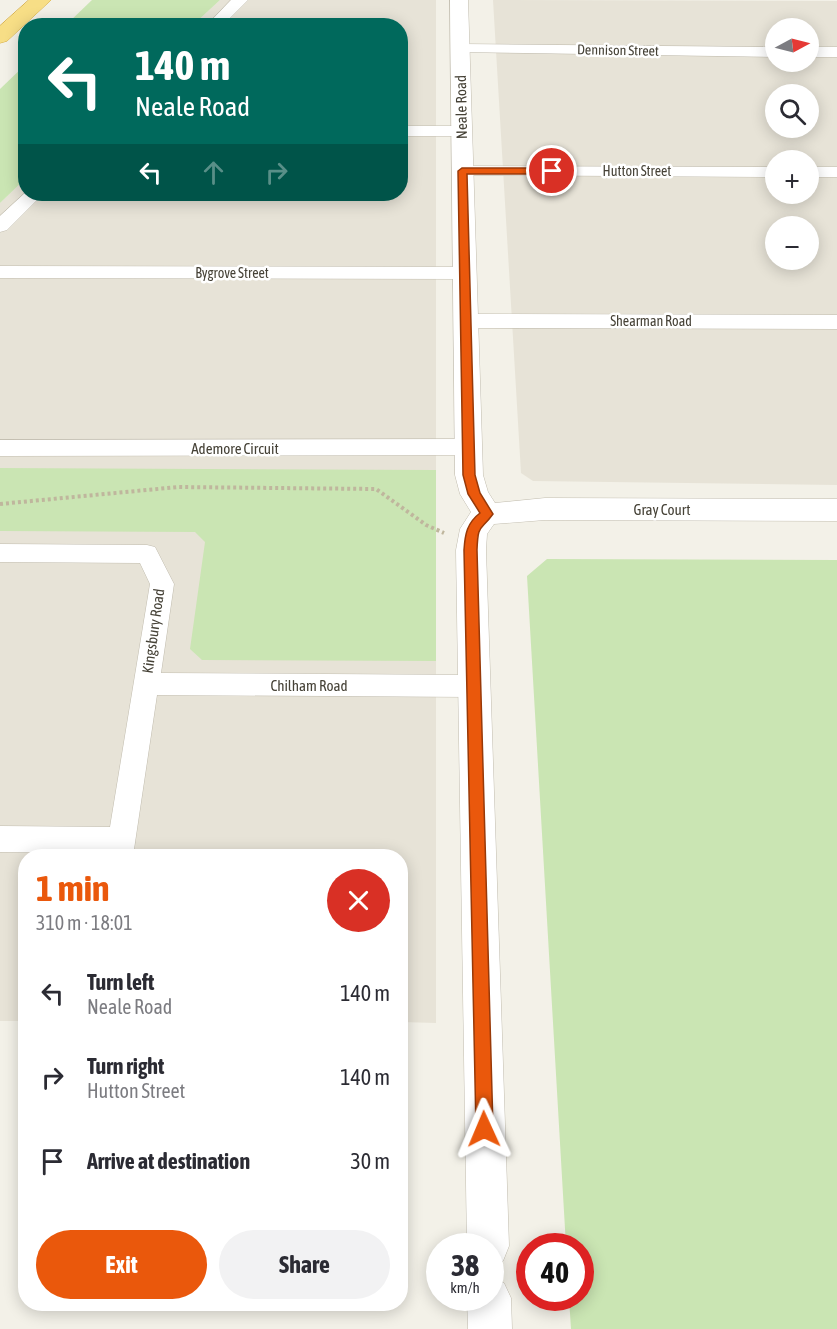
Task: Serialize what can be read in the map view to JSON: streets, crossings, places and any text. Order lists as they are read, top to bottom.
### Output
{
  "streets": {
    "street": [
      "Dennison Street",
      "Neale Road",
      "Hutton Street",
      "Bygrove Street",
      "Shearman Road",
      "Ademore Circuit",
      "Gray Court",
      "Kingsbury Road",
      "Chilham Road"
    ]
  },
  "crossings": [
    ["Dennison Street", "Neale Road"],
    ["Neale Road", "Hutton Street"],
    ["Neale Road", "Bygrove Street"],
    ["Neale Road", "Shearman Road"],
    ["Neale Road", "Ademore Circuit"],
    ["Neale Road", "Gray Court"],
    ["Neale Road", "Chilham Road"],
    ["Kingsbury Road", "Chilham Road"]
  ],
  "north": "right",
  "page": {
    "map_buttons": ["+", "−"],
    "turn": ["140 m", "Neale Road"],
    "heading": ["1 min", "310 m · 18:01"],
    "list": [
      {
        "name": "Turn left",
        "note": "Neale Road",
        "value": "140 m"
      },
      {
        "name": "Turn right",
        "note": "Hutton Street",
        "value": "140 m"
      },
      {
        "name": "Arrive at destination",
        "value": "30 m"
      }
    ],
    "buttons": ["Exit", "Share"],
    "speed": "38 km/h",
    "limit": "40"
  }
}
